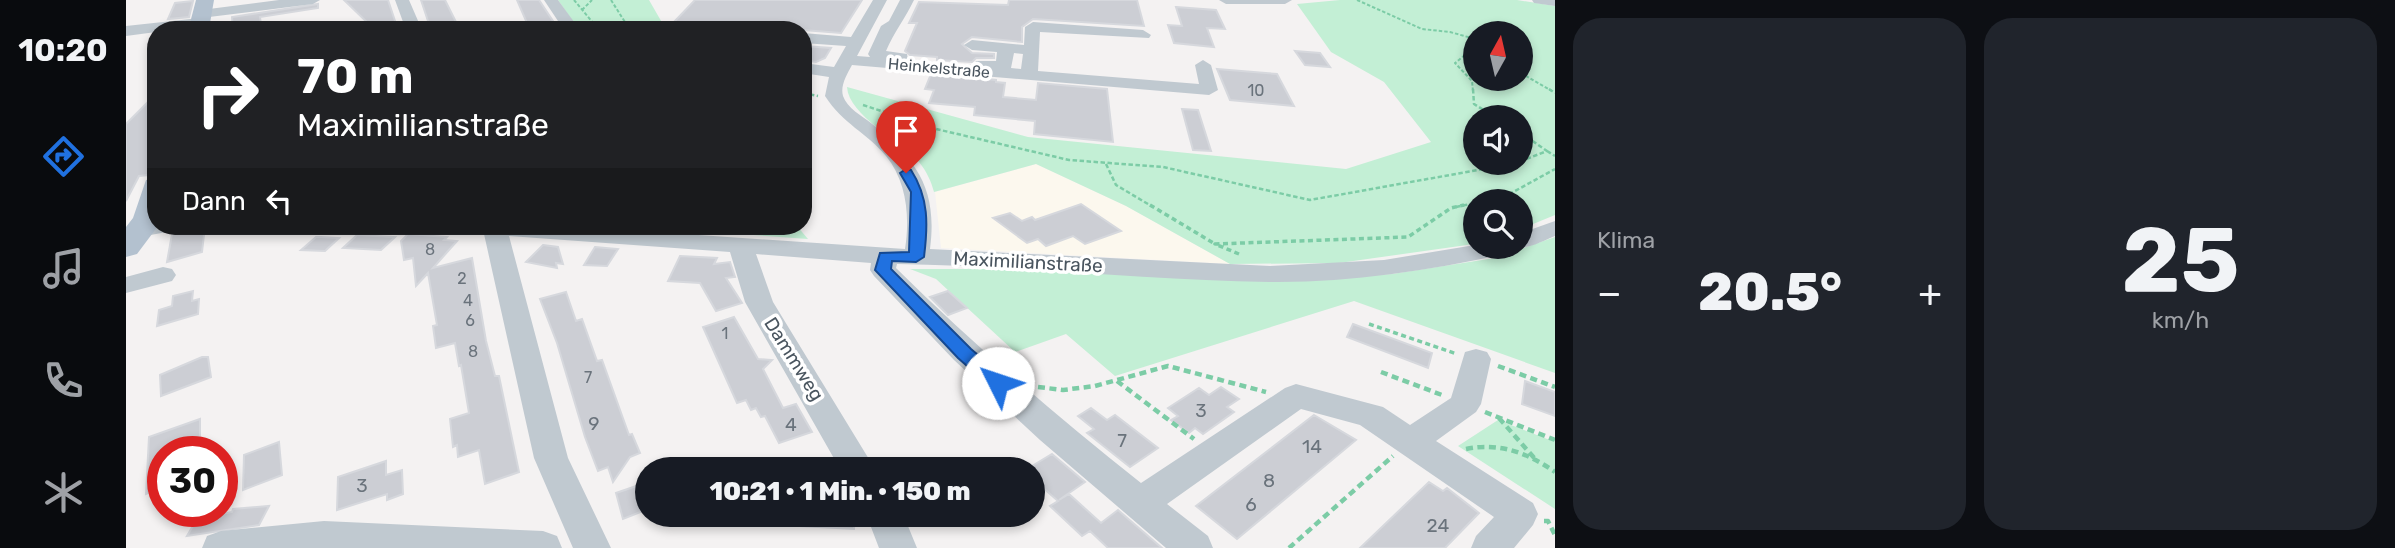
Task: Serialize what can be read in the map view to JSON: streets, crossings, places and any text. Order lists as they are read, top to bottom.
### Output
{
  "streets": {
    "street": ["Heinkelstraße", "Maximilianstraße", "Dammweg"]
  },
  "crossings": [
    ["Maximilianstraße", "Dammweg"]
  ],
  "house_numbers": [
    "10",
    "8",
    "2",
    "4",
    "6",
    "1",
    "8",
    "7",
    "3",
    "9",
    "4",
    "7",
    "14",
    "8",
    "3",
    "6",
    "24"
  ],
  "north": "top",
  "page": {
    "tabs": "10:20",
    "tile": [
      "Klima",
      ["25", "km/h"]
    ],
    "turn": ["70 m", "Maximilianstraße"],
    "then": "Dann",
    "heat": ["−", "20.5°", "+"],
    "limit": "30",
    "trip": "10:21 · 1 Min. · 150 m"
  }
}
